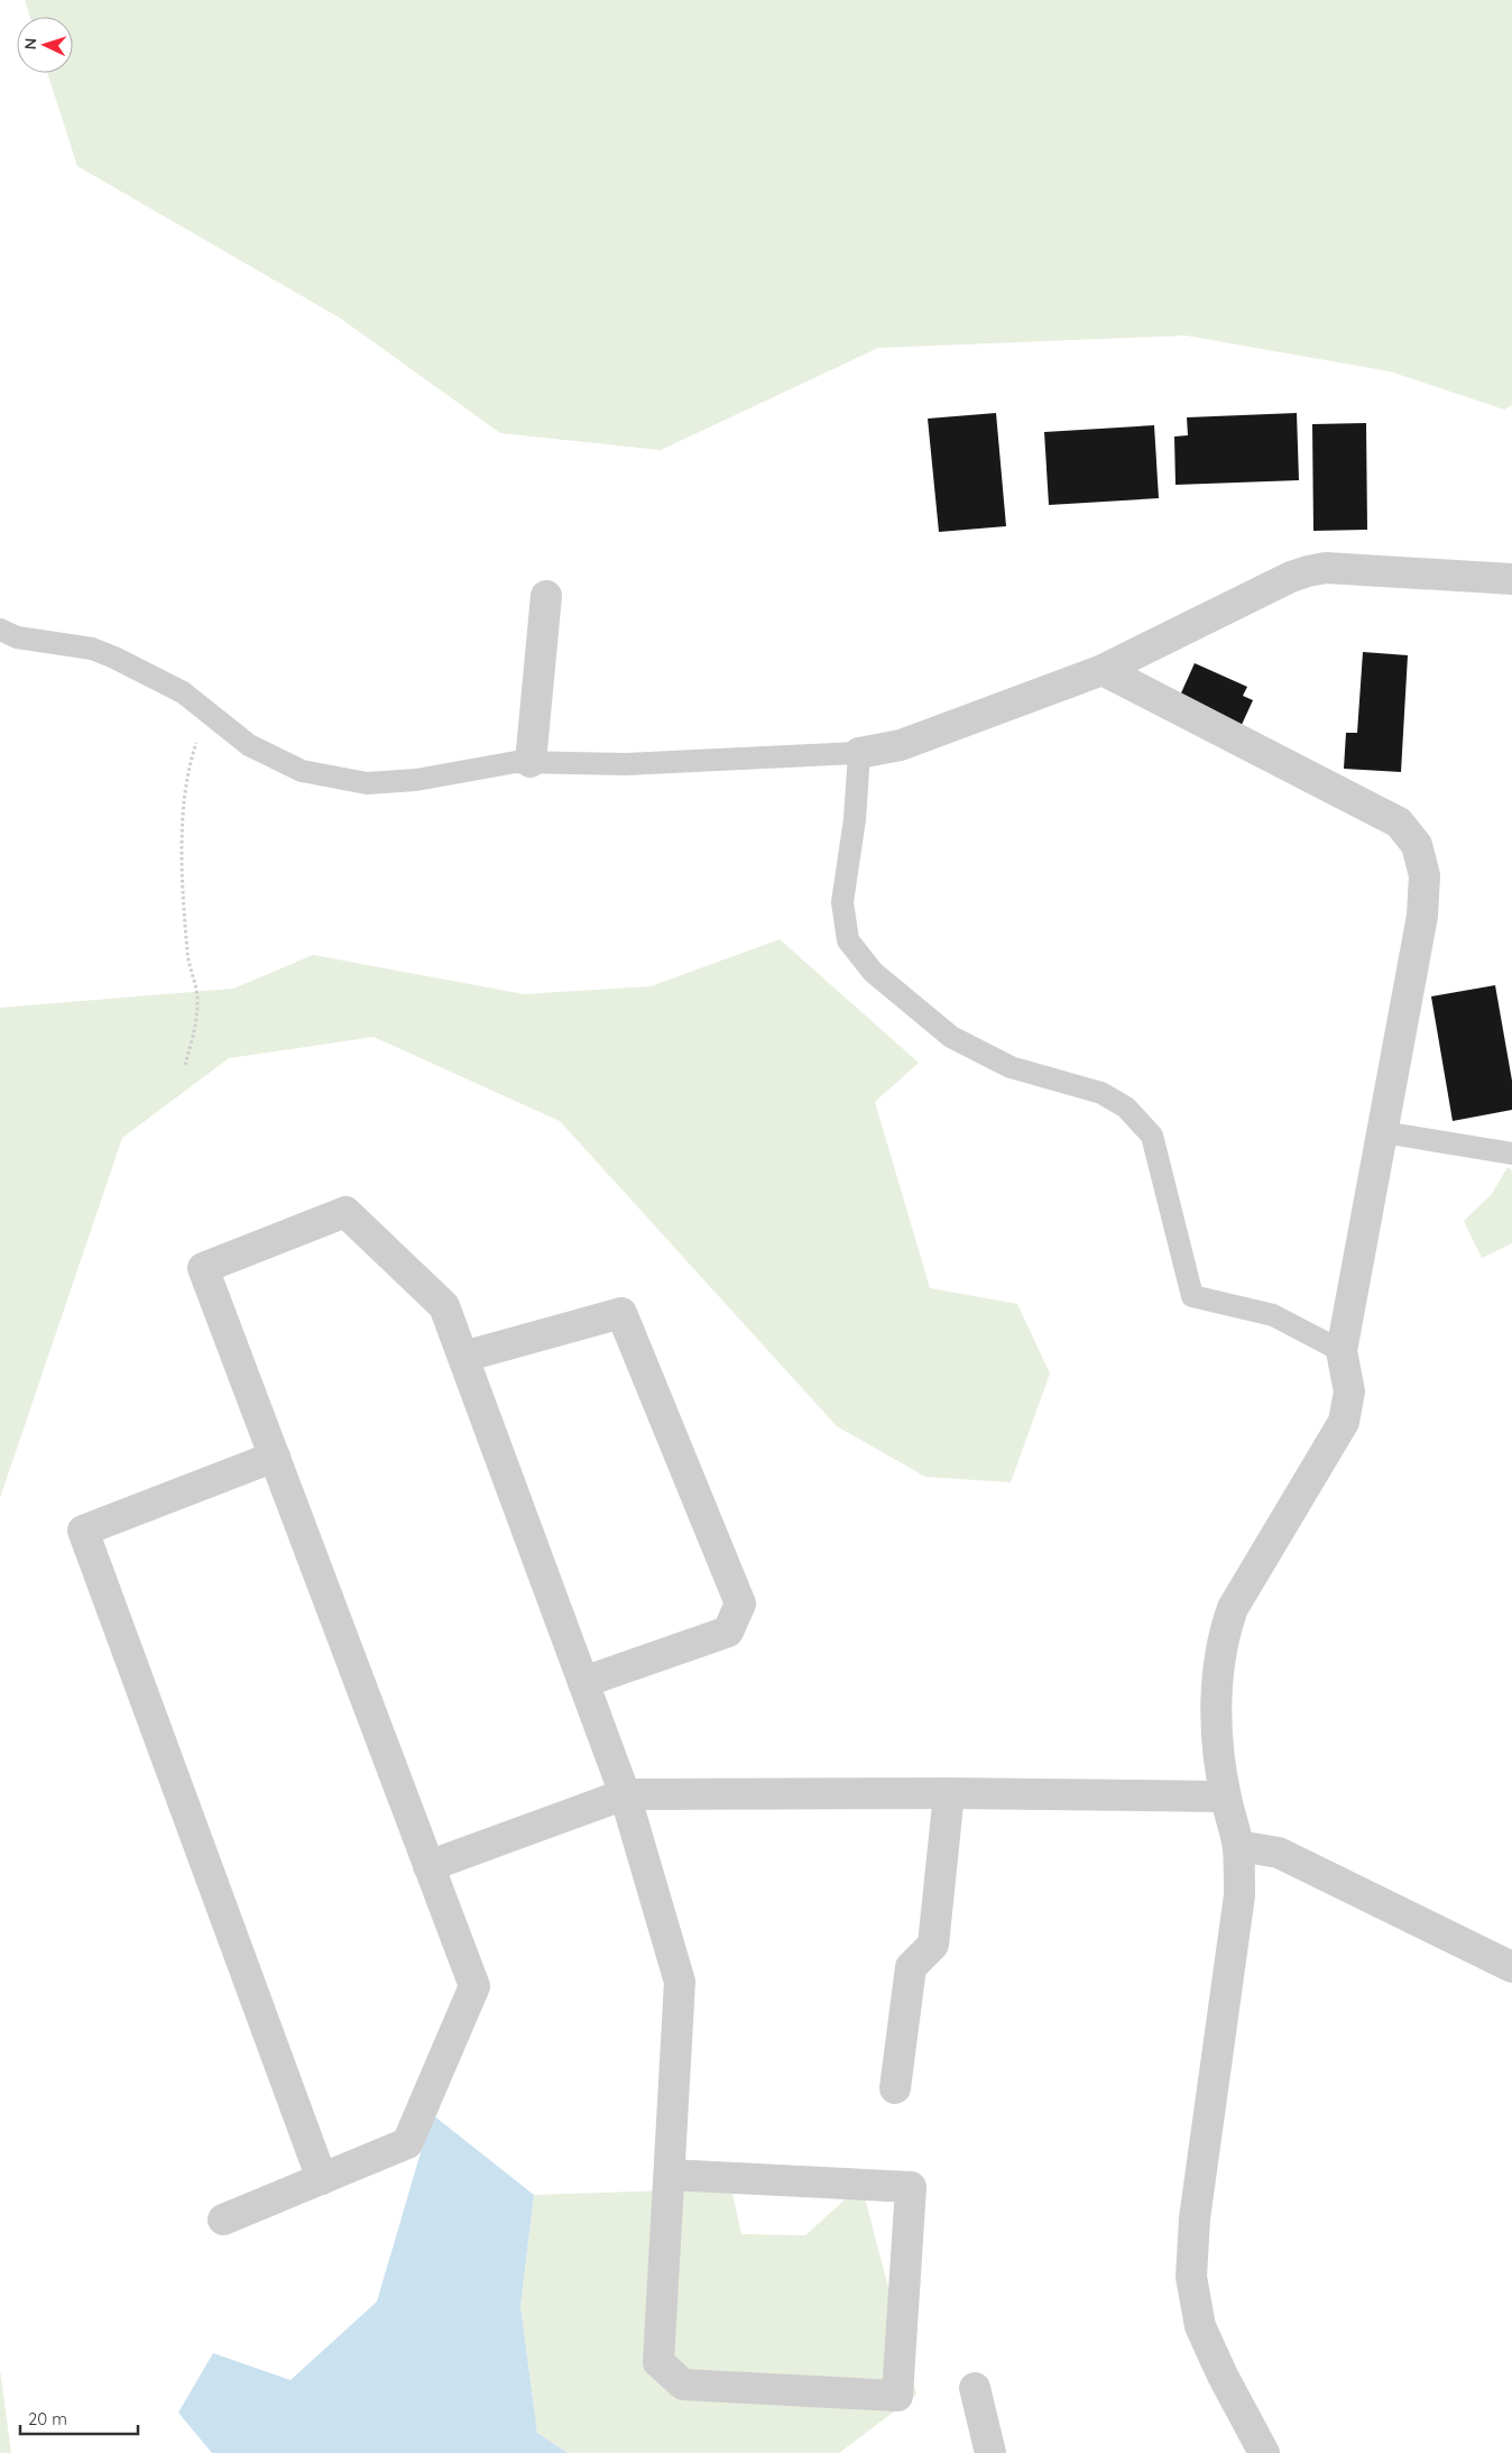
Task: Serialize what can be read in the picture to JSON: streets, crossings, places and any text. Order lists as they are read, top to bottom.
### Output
{
  "scale_bar": "20 m",
  "north": "left"
}
